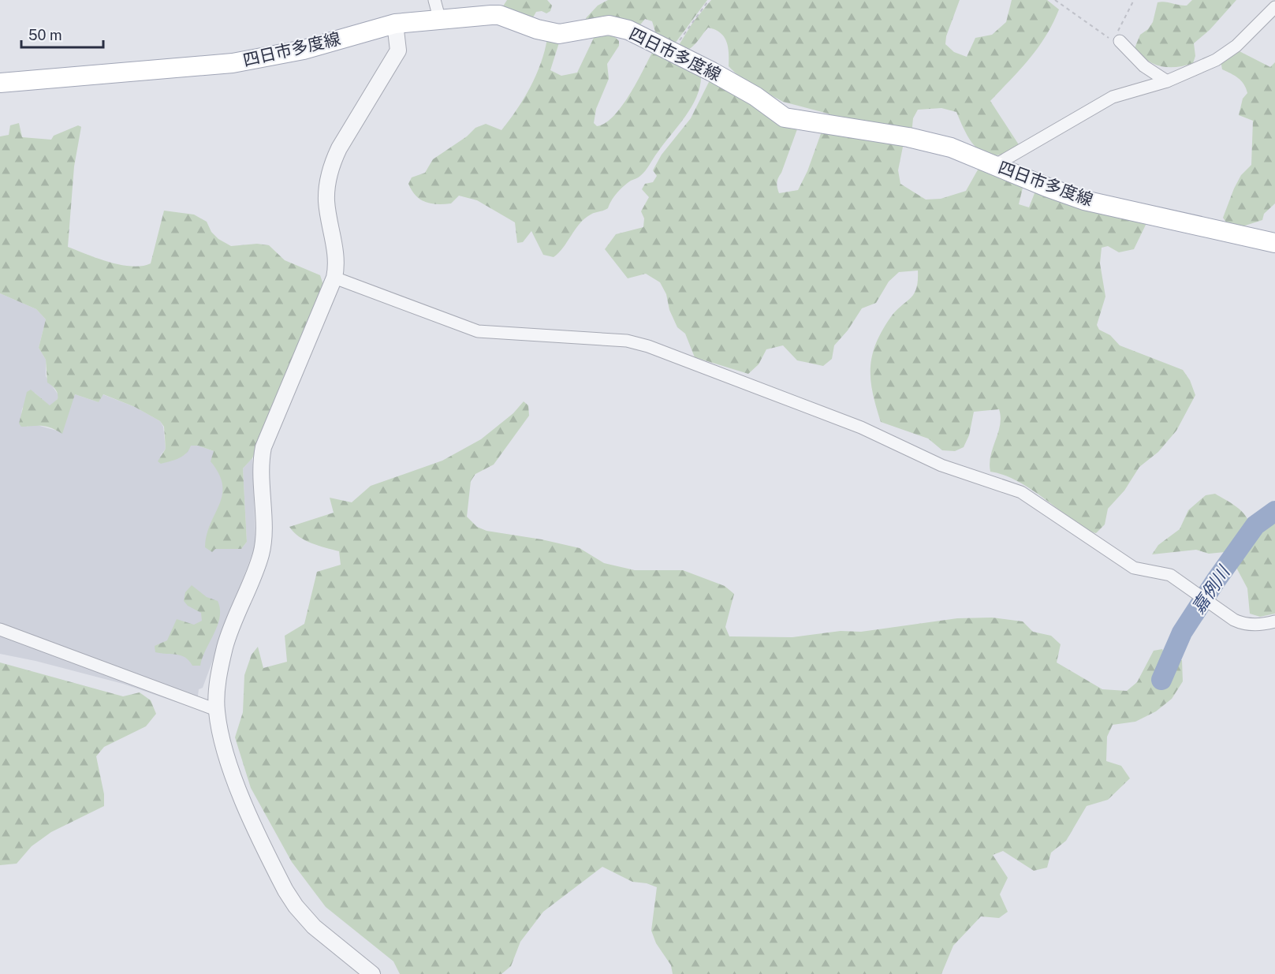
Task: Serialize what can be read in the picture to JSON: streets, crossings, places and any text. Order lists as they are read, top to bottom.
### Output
{
  "streets": {
    "main road": ["四日市多度線"]
  },
  "water": ["嘉例川"],
  "scale_bar": "50 m"
}
